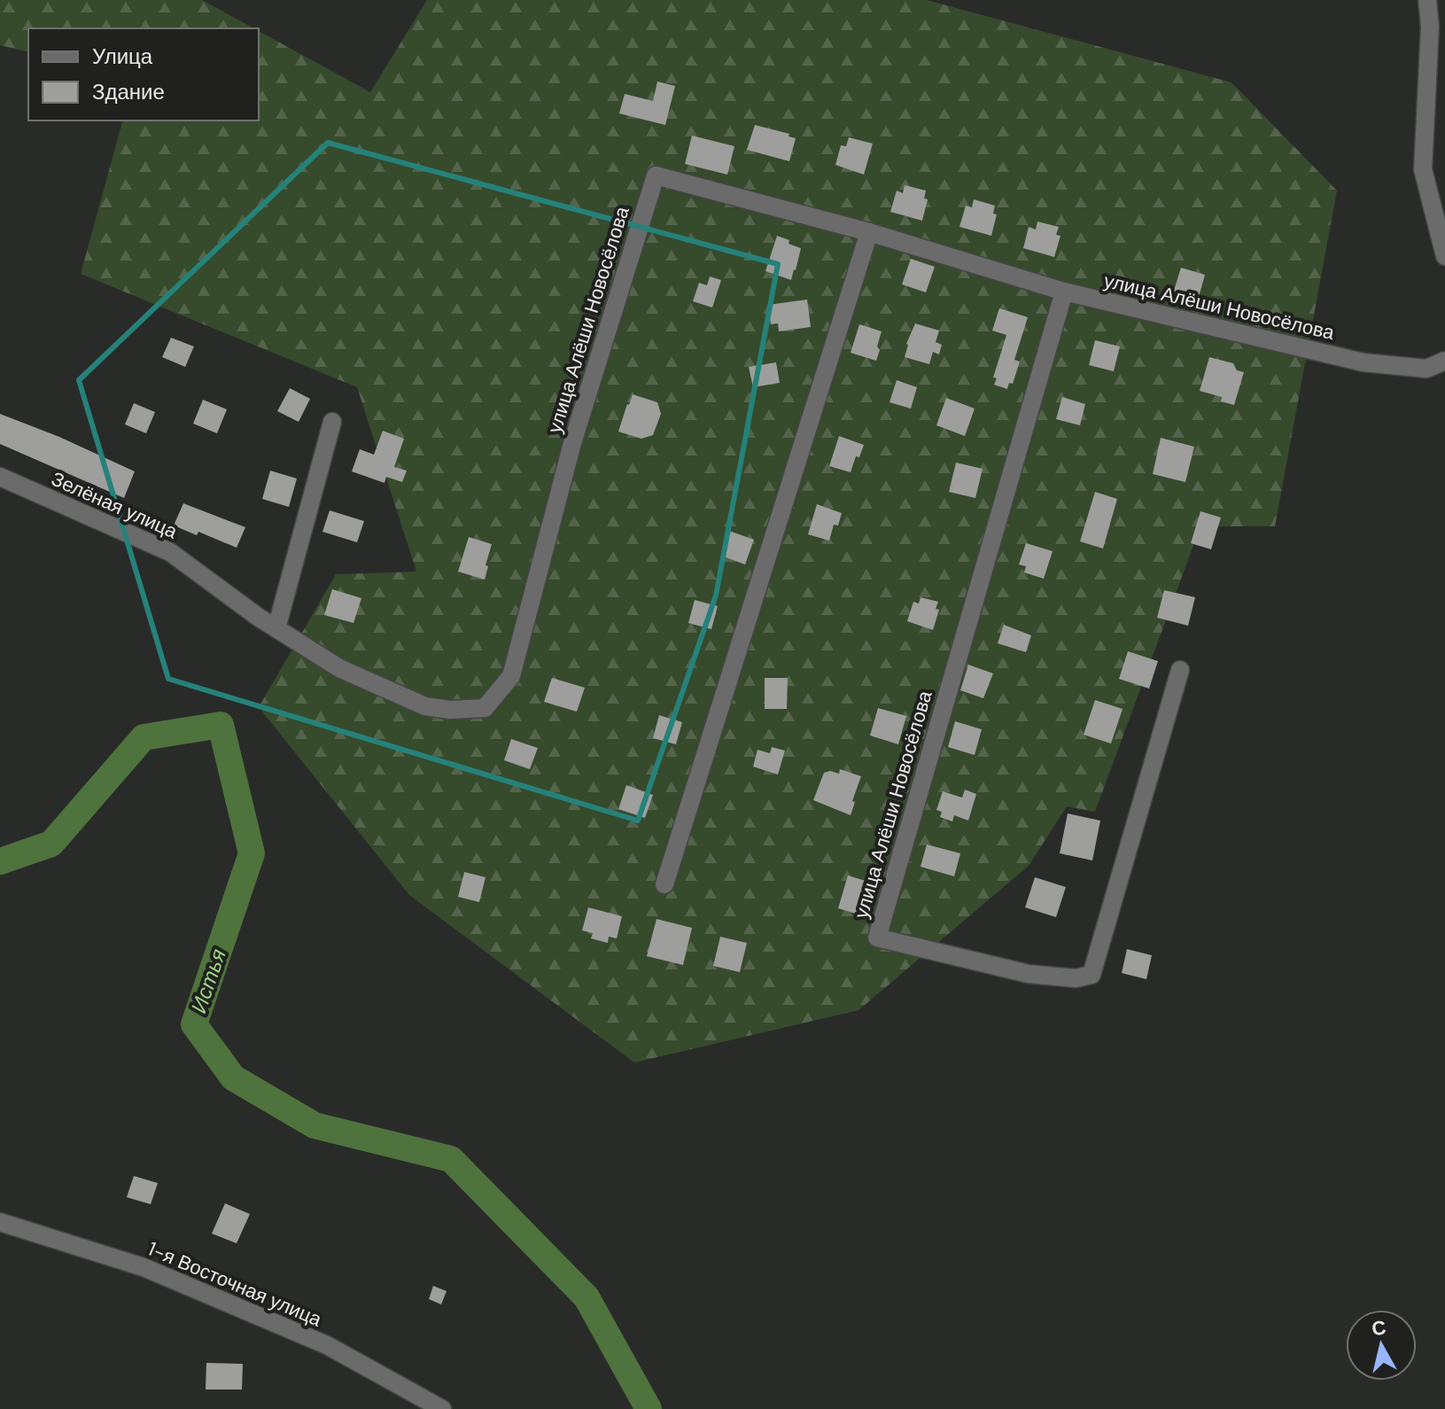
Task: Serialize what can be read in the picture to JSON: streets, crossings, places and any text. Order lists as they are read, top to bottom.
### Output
{
  "streets": {
    "street": ["улица Алёши Новосёлова", "Зелёная улица", "1-я Восточная улица"]
  },
  "crossings": [
    ["улица Алёши Новосёлова", "Зелёная улица"]
  ],
  "water": ["Истья"],
  "legend": ["Улица", "Здание"],
  "north": "top"
}
